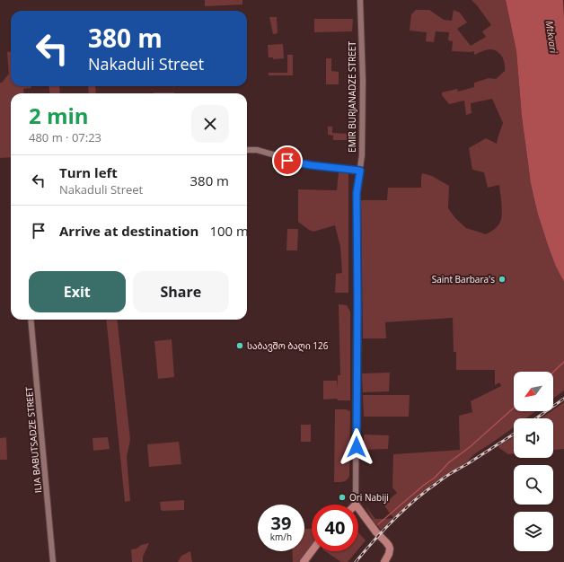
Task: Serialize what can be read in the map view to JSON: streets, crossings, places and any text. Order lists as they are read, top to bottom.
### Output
{
  "streets": {
    "street": ["EMIR BURJANADZE STREET", "ILIA BABUTSADZE STREET"]
  },
  "water": ["Mtkvari"],
  "places": ["Saint Barbara's", "საბავშო ბაღი 126", "Ori Nabiji"],
  "north": "bottom left",
  "page": {
    "turn": ["380 m", "Nakaduli Street"],
    "heading": ["2 min", "480 m · 07:23"],
    "list": [
      {
        "name": "Turn left",
        "note": "Nakaduli Street",
        "value": "380 m"
      },
      {
        "name": "Arrive at destination",
        "value": "100 m"
      }
    ],
    "buttons": ["Exit", "Share"],
    "speed": "39 km/h",
    "limit": "40"
  }
}
